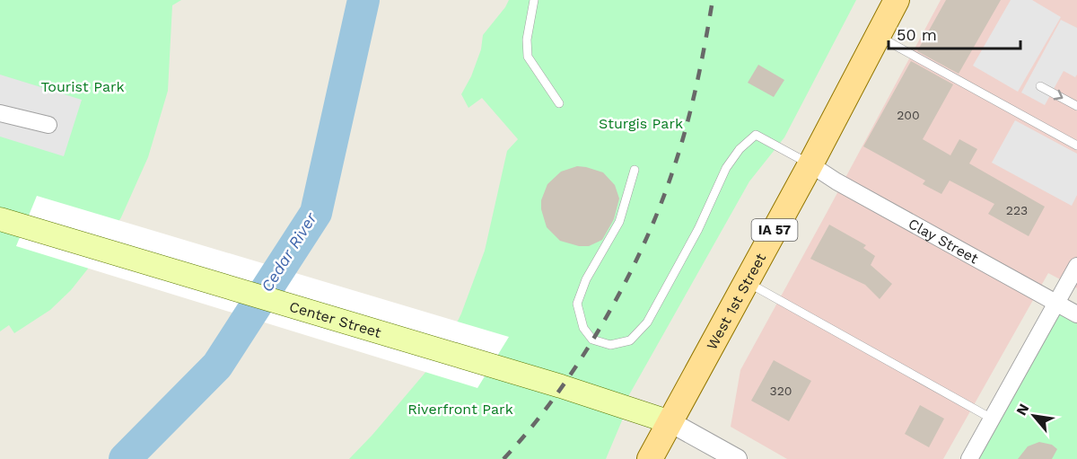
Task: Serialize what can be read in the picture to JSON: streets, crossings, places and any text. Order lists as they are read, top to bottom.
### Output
{
  "streets": {
    "main road": ["IA 57", "West 1st Street", "Center Street"],
    "street": ["Clay Street"]
  },
  "crossings": [
    ["Clay Street", "West 1st Street"],
    ["West 1st Street", "Center Street"]
  ],
  "water": ["Cedar River"],
  "parks": ["Tourist Park", "Sturgis Park", "Riverfront Park"],
  "house_numbers": ["200", "223", "320"],
  "scale_bar": "50 m",
  "north": "top left"
}
